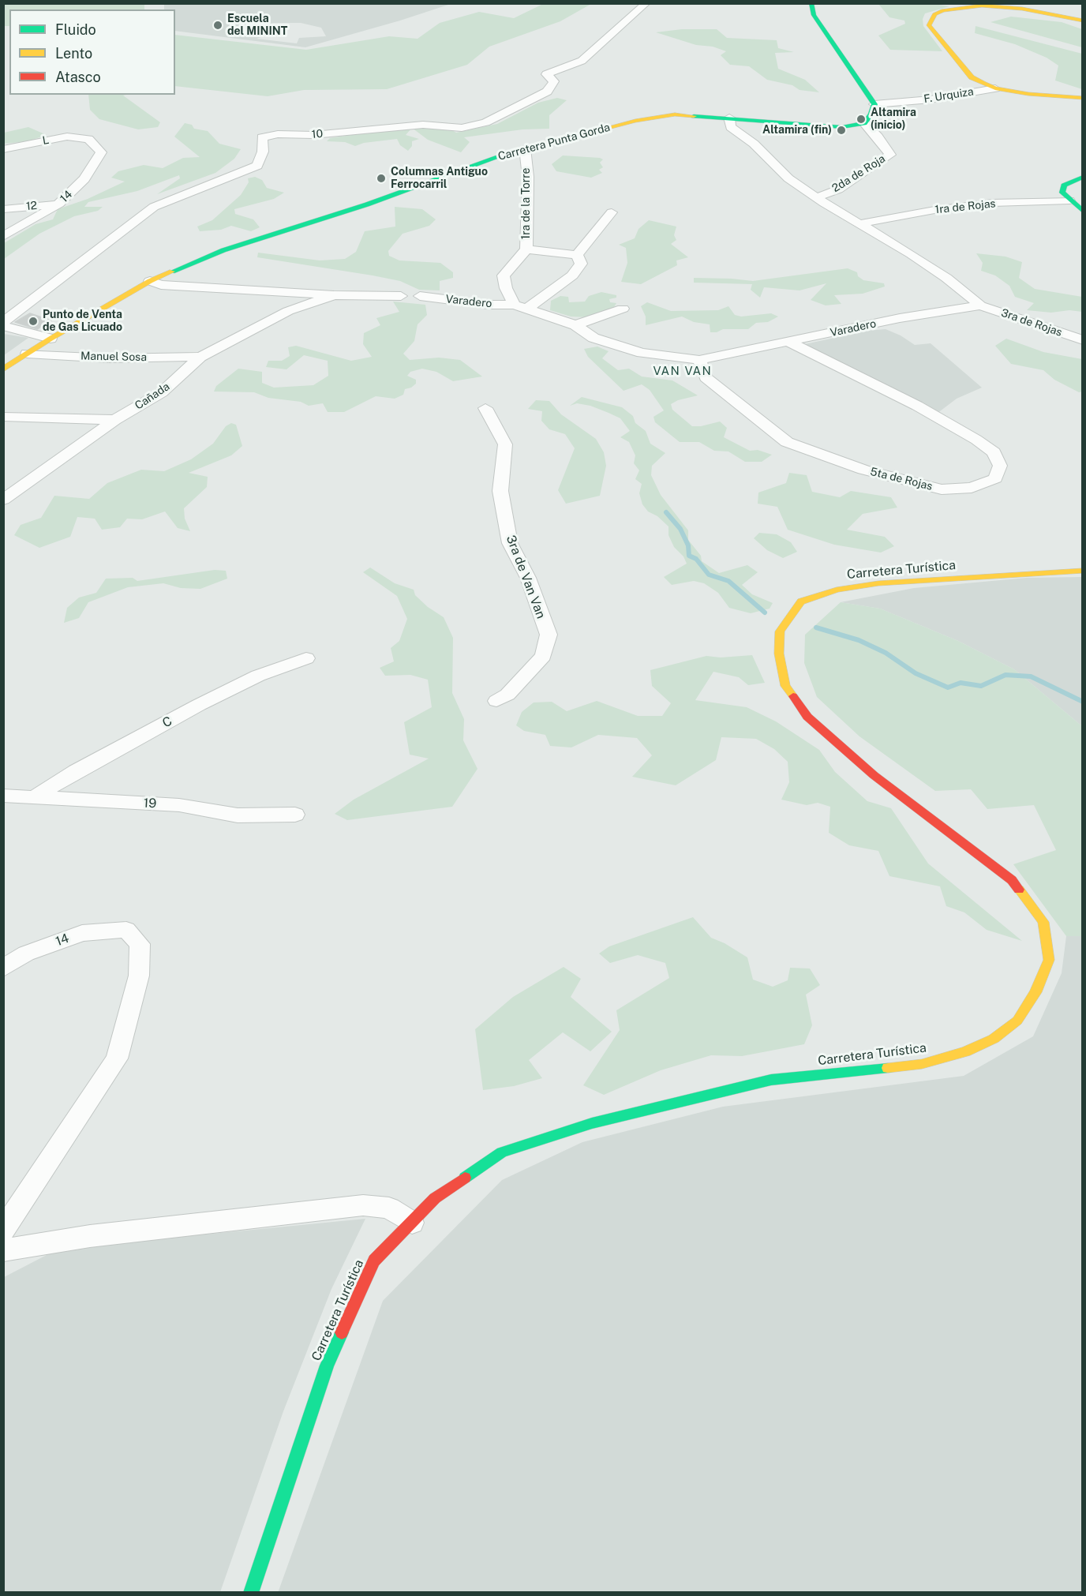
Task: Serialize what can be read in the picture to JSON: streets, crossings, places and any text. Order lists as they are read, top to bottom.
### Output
{
  "streets": {
    "main road": ["Carretera Punta Gorda", "Carretera Turística"],
    "street": [
      "F. Urquiza",
      "10",
      "L",
      "2da de Roja",
      "14",
      "1ra de la Torre",
      "12",
      "1ra de Rojas",
      "Varadero",
      "3ra de Rojas",
      "Manuel Sosa",
      "Cañada",
      "5ta de Rojas",
      "3ra de Van Van",
      "C",
      "19"
    ]
  },
  "crossings": [
    ["L", "14"],
    ["Carretera Punta Gorda", "2da de Roja"],
    ["Carretera Punta Gorda", "1ra de la Torre"],
    ["Carretera Punta Gorda", "Manuel Sosa"],
    ["14", "12"],
    ["1ra de la Torre", "Varadero"],
    ["Varadero", "3ra de Rojas"],
    ["Varadero", "5ta de Rojas"],
    ["Manuel Sosa", "Cañada"],
    ["C", "19"]
  ],
  "districts": ["VAN VAN"],
  "places": [
    "Escuela del MININT",
    "Altamira (inicio)",
    "Altamira (fin)",
    "Columnas Antiguo Ferrocarril",
    "Punto de Venta de Gas Licuado"
  ],
  "legend": ["Fluido", "Lento", "Atasco"]
}
